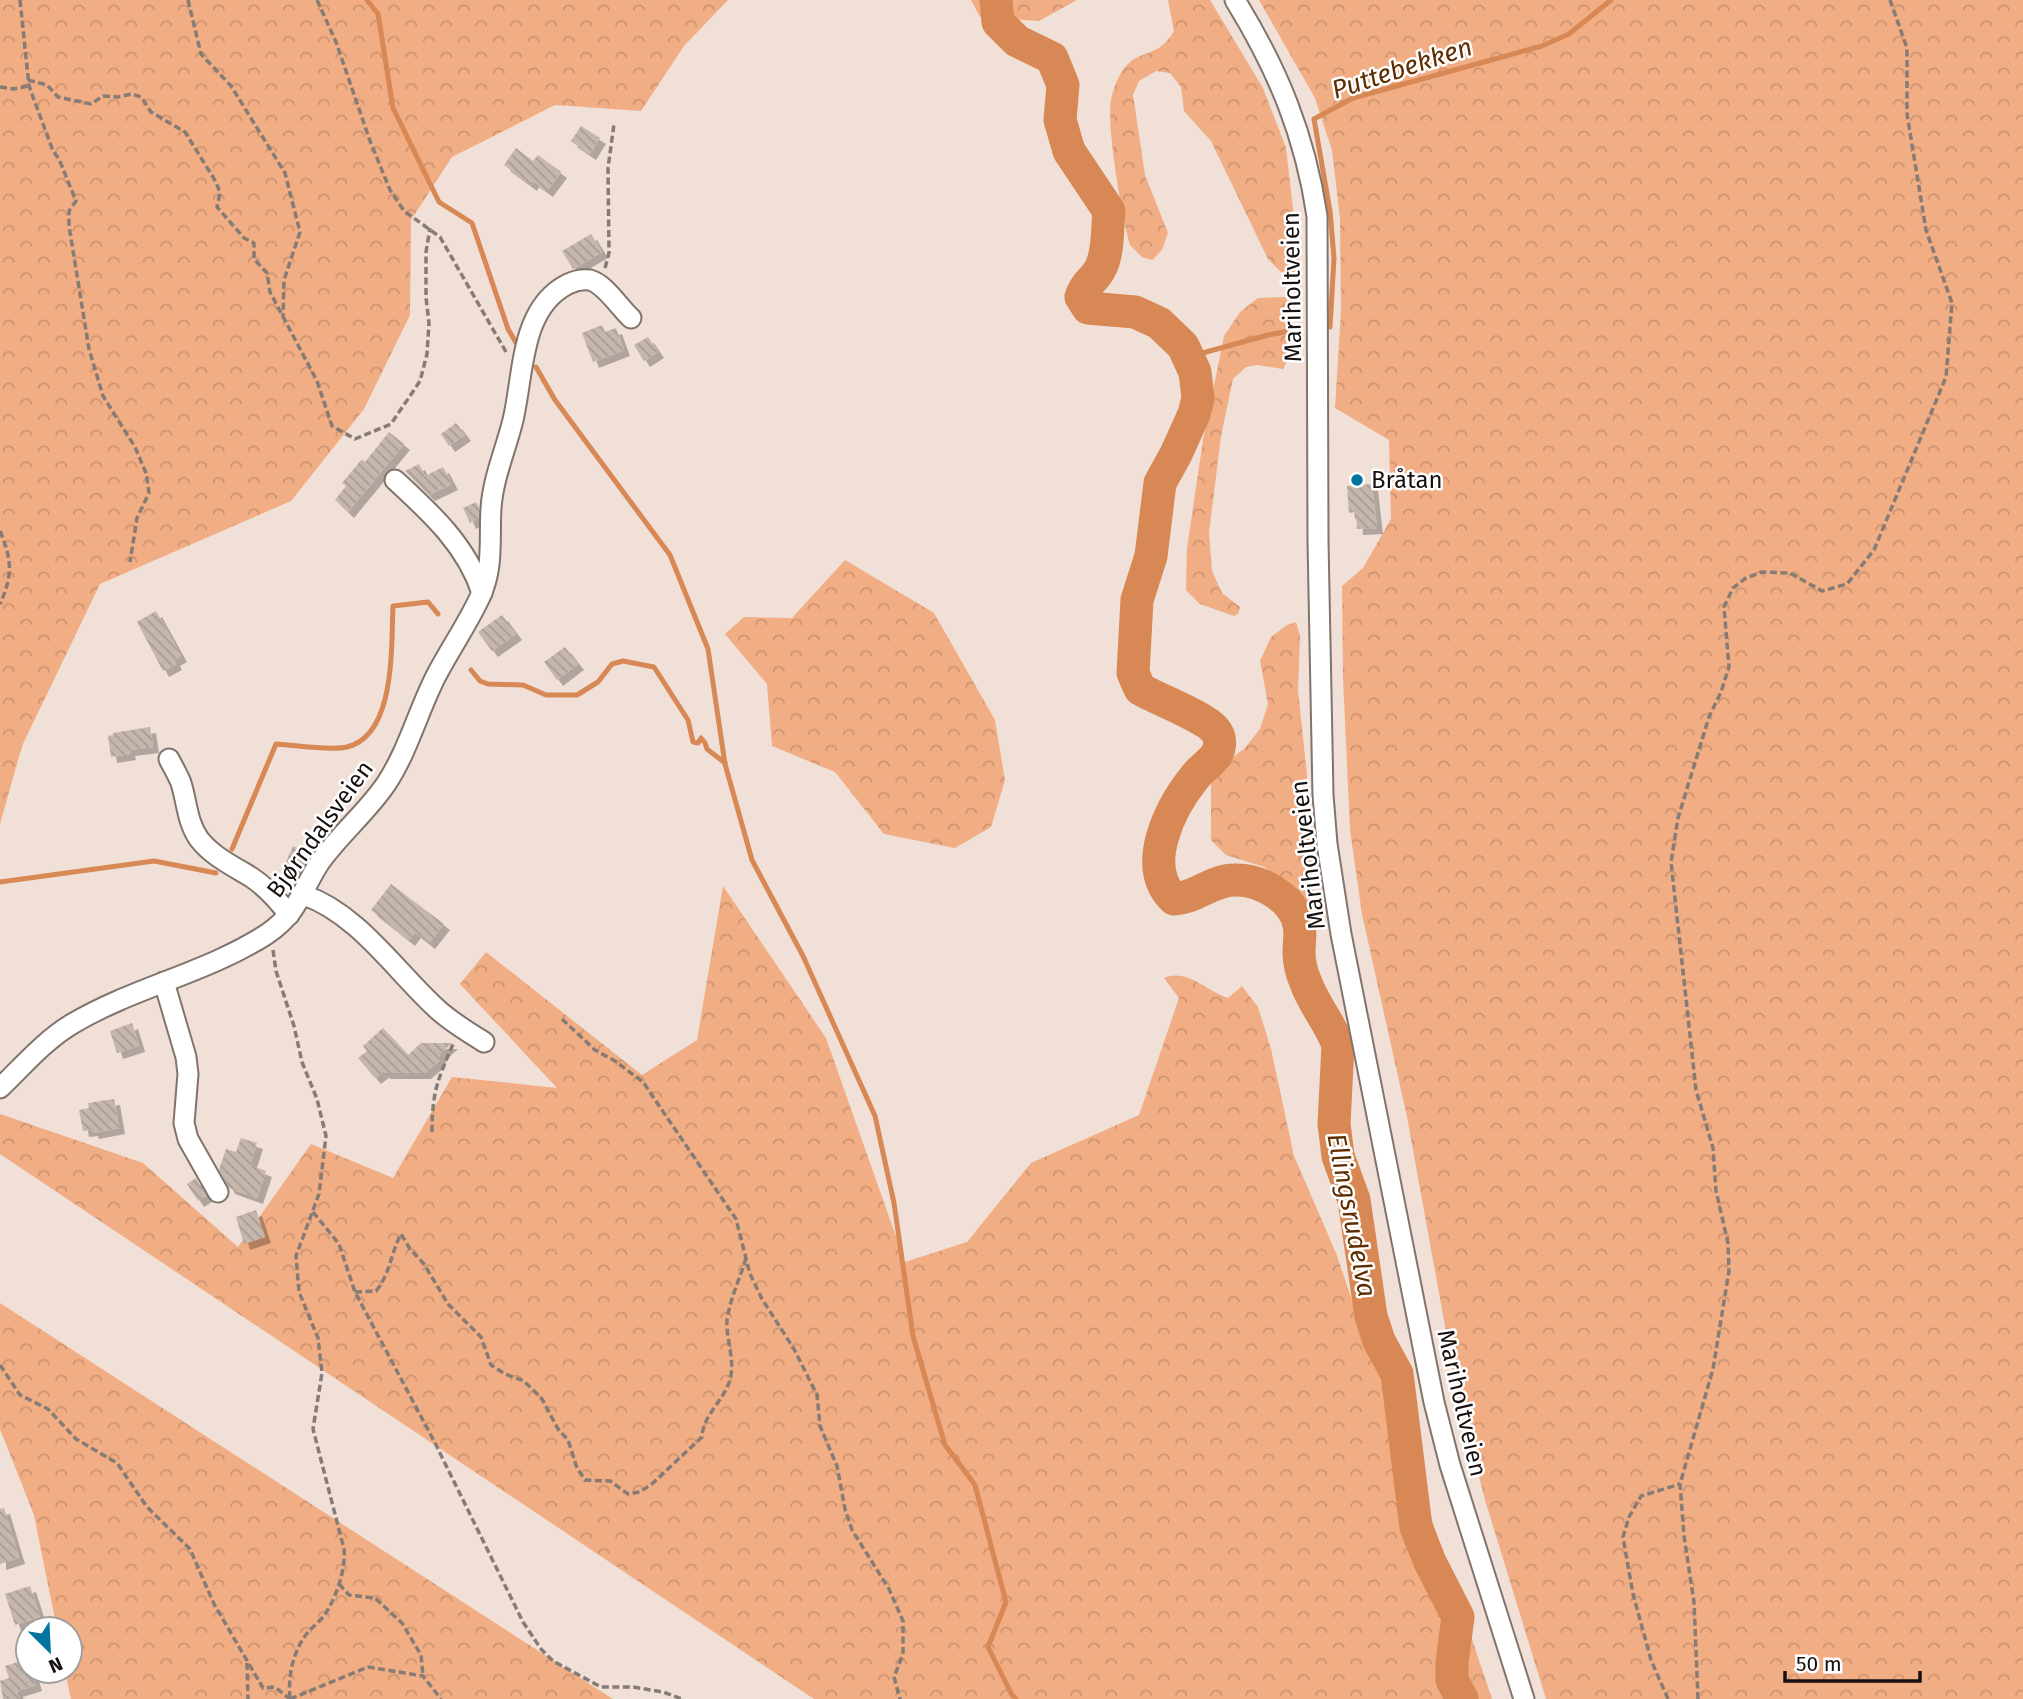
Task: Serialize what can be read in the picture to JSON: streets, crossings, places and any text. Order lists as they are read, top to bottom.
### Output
{
  "streets": {
    "street": ["Mariholtveien", "Bjørndalsveien"]
  },
  "water": ["Puttebekken", "Ellingsrudelva"],
  "places": ["Bråtan"],
  "scale_bar": "50 m",
  "north": "bottom right"
}
